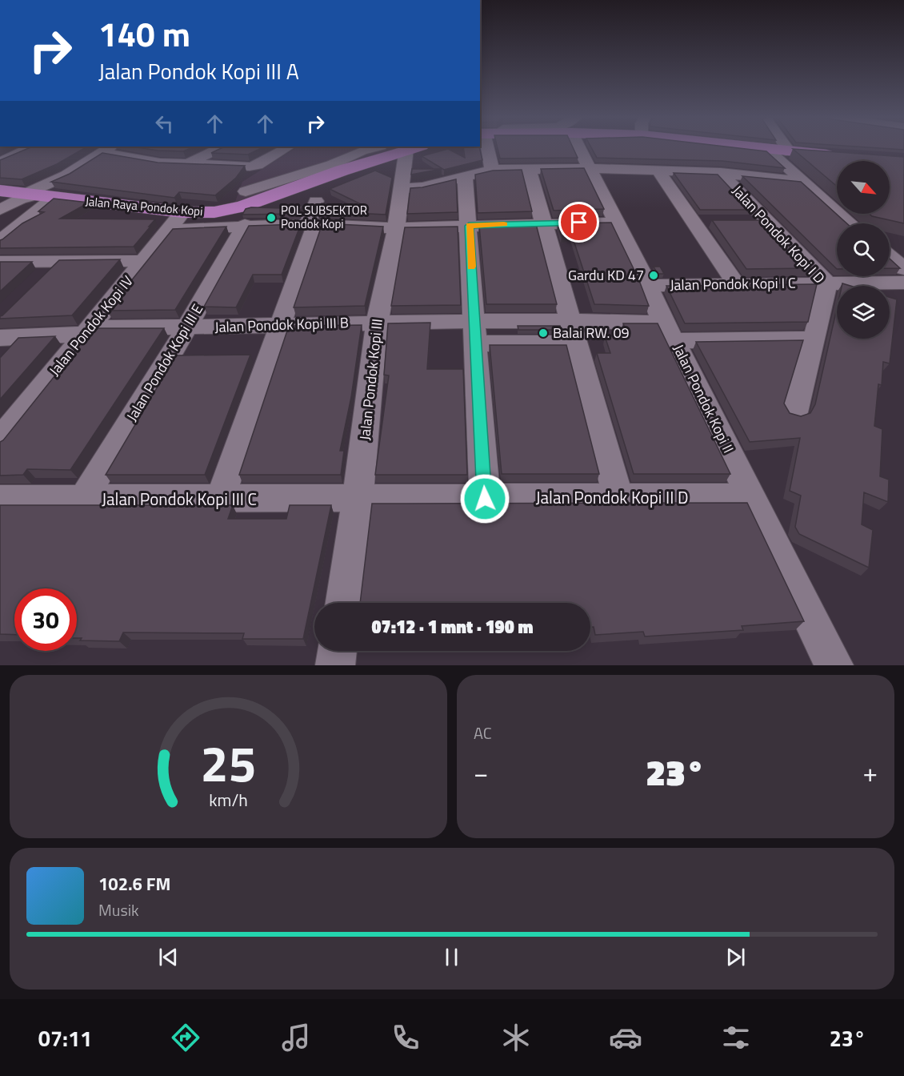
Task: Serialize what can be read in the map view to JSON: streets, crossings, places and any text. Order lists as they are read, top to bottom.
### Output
{
  "streets": {
    "main road": ["Jalan Raya Pondok Kopi"],
    "street": [
      "Jalan Pondok Kopi I D",
      "Jalan Pondok Kopi I C",
      "Jalan Pondok Kopi III B",
      "Jalan Pondok Kopi IV",
      "Jalan Pondok Kopi III E",
      "Jalan Pondok Kopi III",
      "Jalan Pondok Kopi II",
      "Jalan Pondok Kopi II D",
      "Jalan Pondok Kopi III C"
    ]
  },
  "crossings": [
    ["Jalan Raya Pondok Kopi", "Jalan Pondok Kopi IV"],
    ["Jalan Raya Pondok Kopi", "Jalan Pondok Kopi III"],
    ["Jalan Pondok Kopi I D", "Jalan Pondok Kopi I C"],
    ["Jalan Pondok Kopi I D", "Jalan Pondok Kopi III B"],
    ["Jalan Pondok Kopi I C", "Jalan Pondok Kopi II"],
    ["Jalan Pondok Kopi III B", "Jalan Pondok Kopi IV"],
    ["Jalan Pondok Kopi III B", "Jalan Pondok Kopi III E"],
    ["Jalan Pondok Kopi III B", "Jalan Pondok Kopi III"],
    ["Jalan Pondok Kopi III B", "Jalan Pondok Kopi II"],
    ["Jalan Pondok Kopi III E", "Jalan Pondok Kopi III C"],
    ["Jalan Pondok Kopi III", "Jalan Pondok Kopi II D"],
    ["Jalan Pondok Kopi III", "Jalan Pondok Kopi III C"],
    ["Jalan Pondok Kopi II", "Jalan Pondok Kopi II D"],
    ["Jalan Pondok Kopi II D", "Jalan Pondok Kopi III C"]
  ],
  "places": ["POL SUBSEKTOR Pondok Kopi", "Gardu KD 47", "Balai RW. 09"],
  "north": "bottom right",
  "page": {
    "turn": ["140 m", "Jalan Pondok Kopi III A"],
    "limit": "30",
    "trip": "07:12 · 1 mnt · 190 m",
    "tile": "AC",
    "heat": ["−", "23°", "+"],
    "song": ["102.6 FM", "Musik"],
    "tabs": ["07:11", "23°"],
    "gauge": ["25", "km/h"]
  }
}
